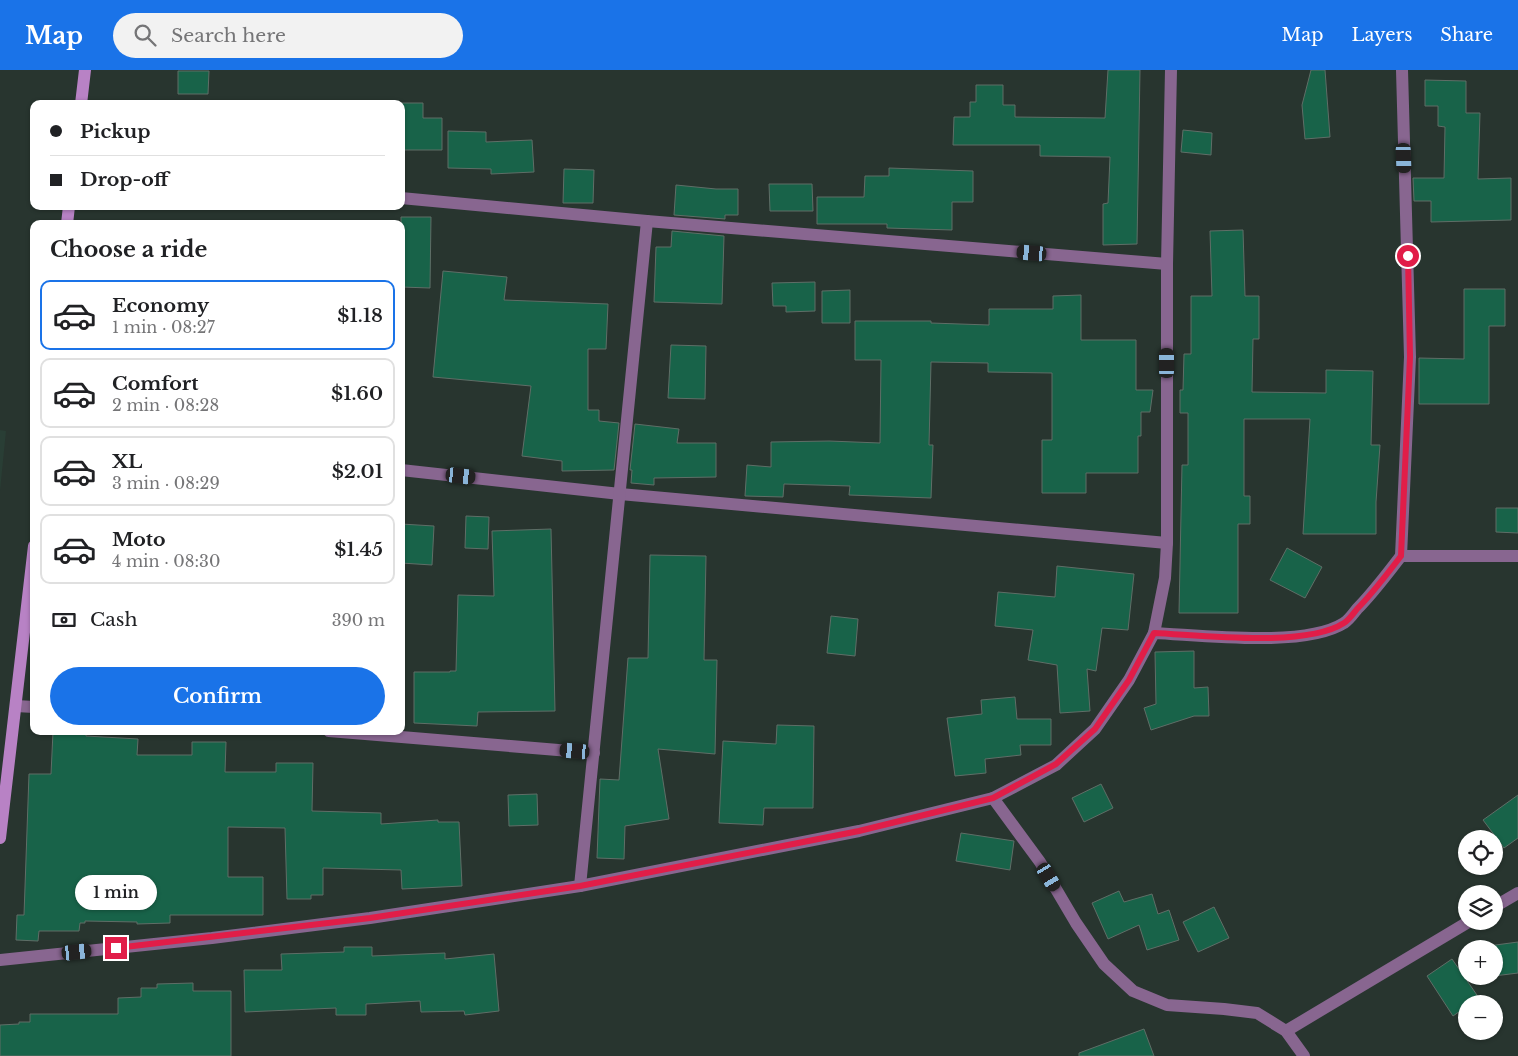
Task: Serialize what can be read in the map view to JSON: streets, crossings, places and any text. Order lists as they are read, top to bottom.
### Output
{
  "page": {
    "header": "Map",
    "search": "Search here",
    "nav": ["Map", "Layers", "Share"],
    "banner": ["Pickup", "Drop-off"],
    "heading": "Choose a ride",
    "list": [
      {
        "name": "Economy",
        "note": "1 min · 08:27",
        "value": "$1.18"
      },
      {
        "name": "Comfort",
        "note": "2 min · 08:28",
        "value": "$1.60"
      },
      {
        "name": "XL",
        "note": "3 min · 08:29",
        "value": "$2.01"
      },
      {
        "name": "Moto",
        "note": "4 min · 08:30",
        "value": "$1.45"
      }
    ],
    "pay": ["Cash", "390 m"],
    "buttons": "Confirm",
    "map_buttons": ["+", "−"],
    "bubble": "1 min"
  }
}
